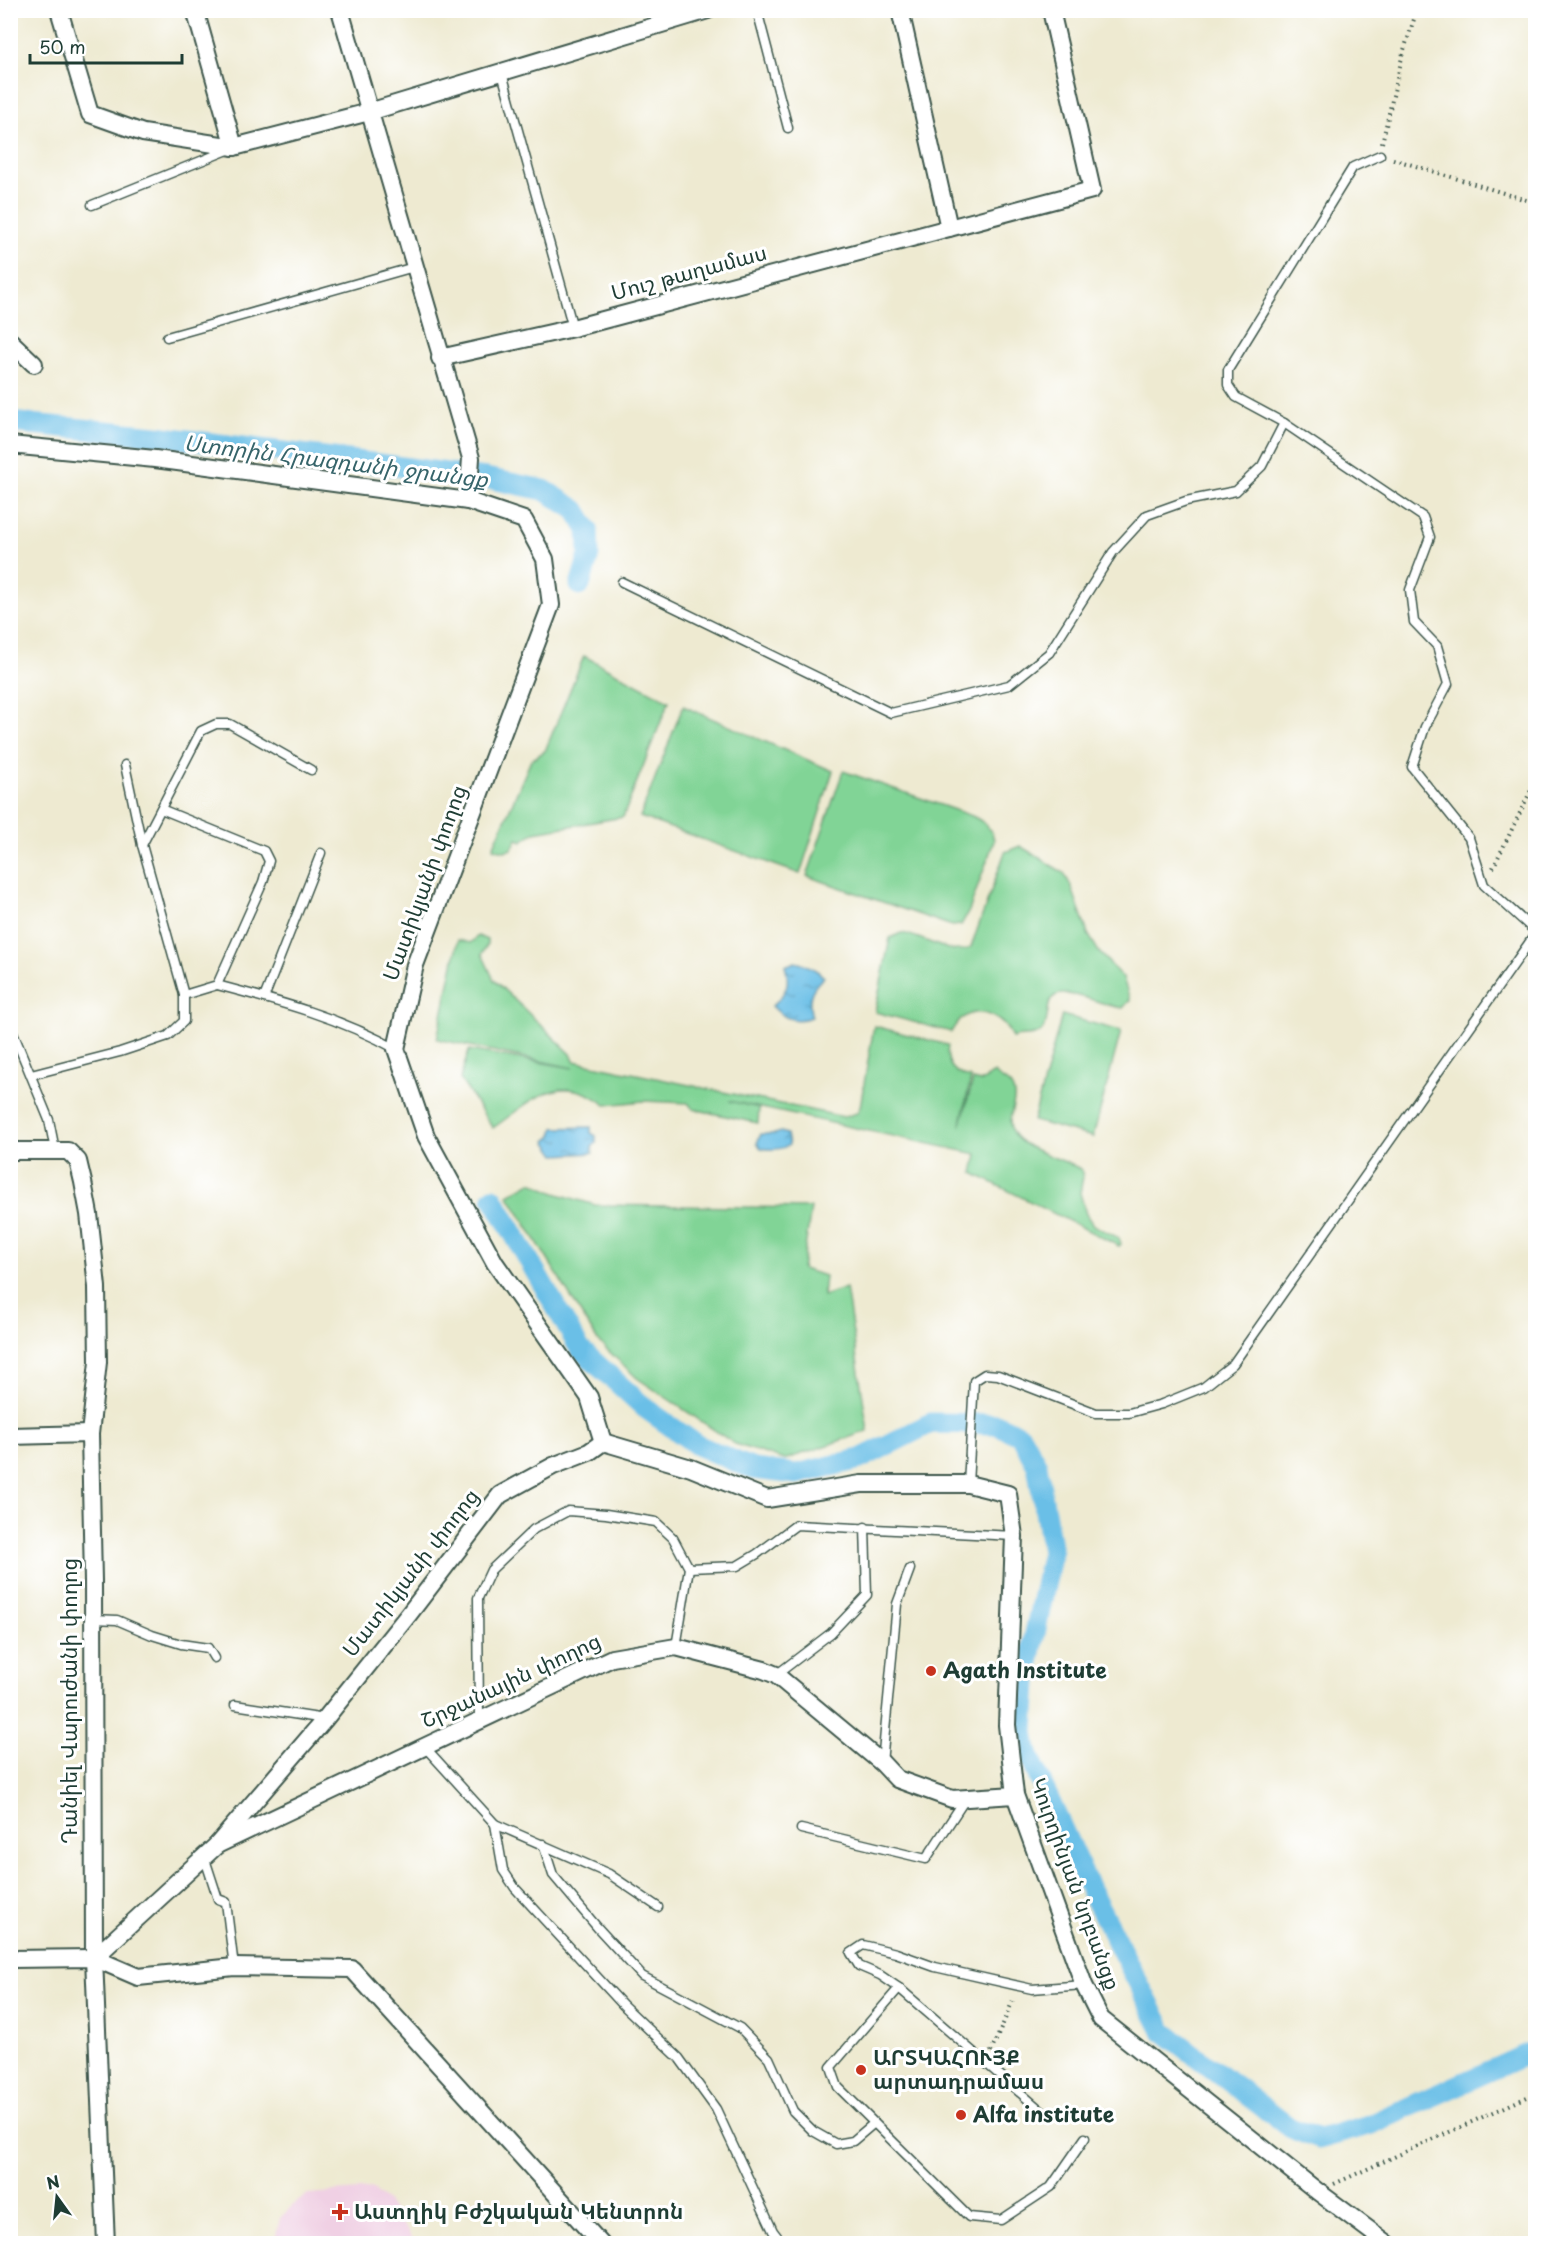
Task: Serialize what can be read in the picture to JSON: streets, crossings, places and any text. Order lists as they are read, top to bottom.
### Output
{
  "streets": {
    "street": [
      "Մուշ թաղամաս",
      "Մատիկյանի փողոց",
      "Շրջանային փողոց",
      "Դանիել Վարուժանի փողոց",
      "Կուրղինյան նրբանցք"
    ]
  },
  "crossings": [
    ["Մատիկյանի փողոց", "Շրջանային փողոց"],
    ["Մատիկյանի փողոց", "Դանիել Վարուժանի փողոց"],
    ["Մատիկյանի փողոց", "Կուրղինյան նրբանցք"],
    ["Շրջանային փողոց", "Կուրղինյան նրբանցք"]
  ],
  "water": ["Ստորին Հրազդանի ջրանցք"],
  "places": {
    "other": ["Agath Institute", "ԱՐՏԿԱՀՈՒՅՔ արտադրամաս", "Alfa institute"],
    "health": ["Աստղիկ Բժշկական Կենտրոն"]
  },
  "scale_bar": "50 m",
  "north": "top"
}
